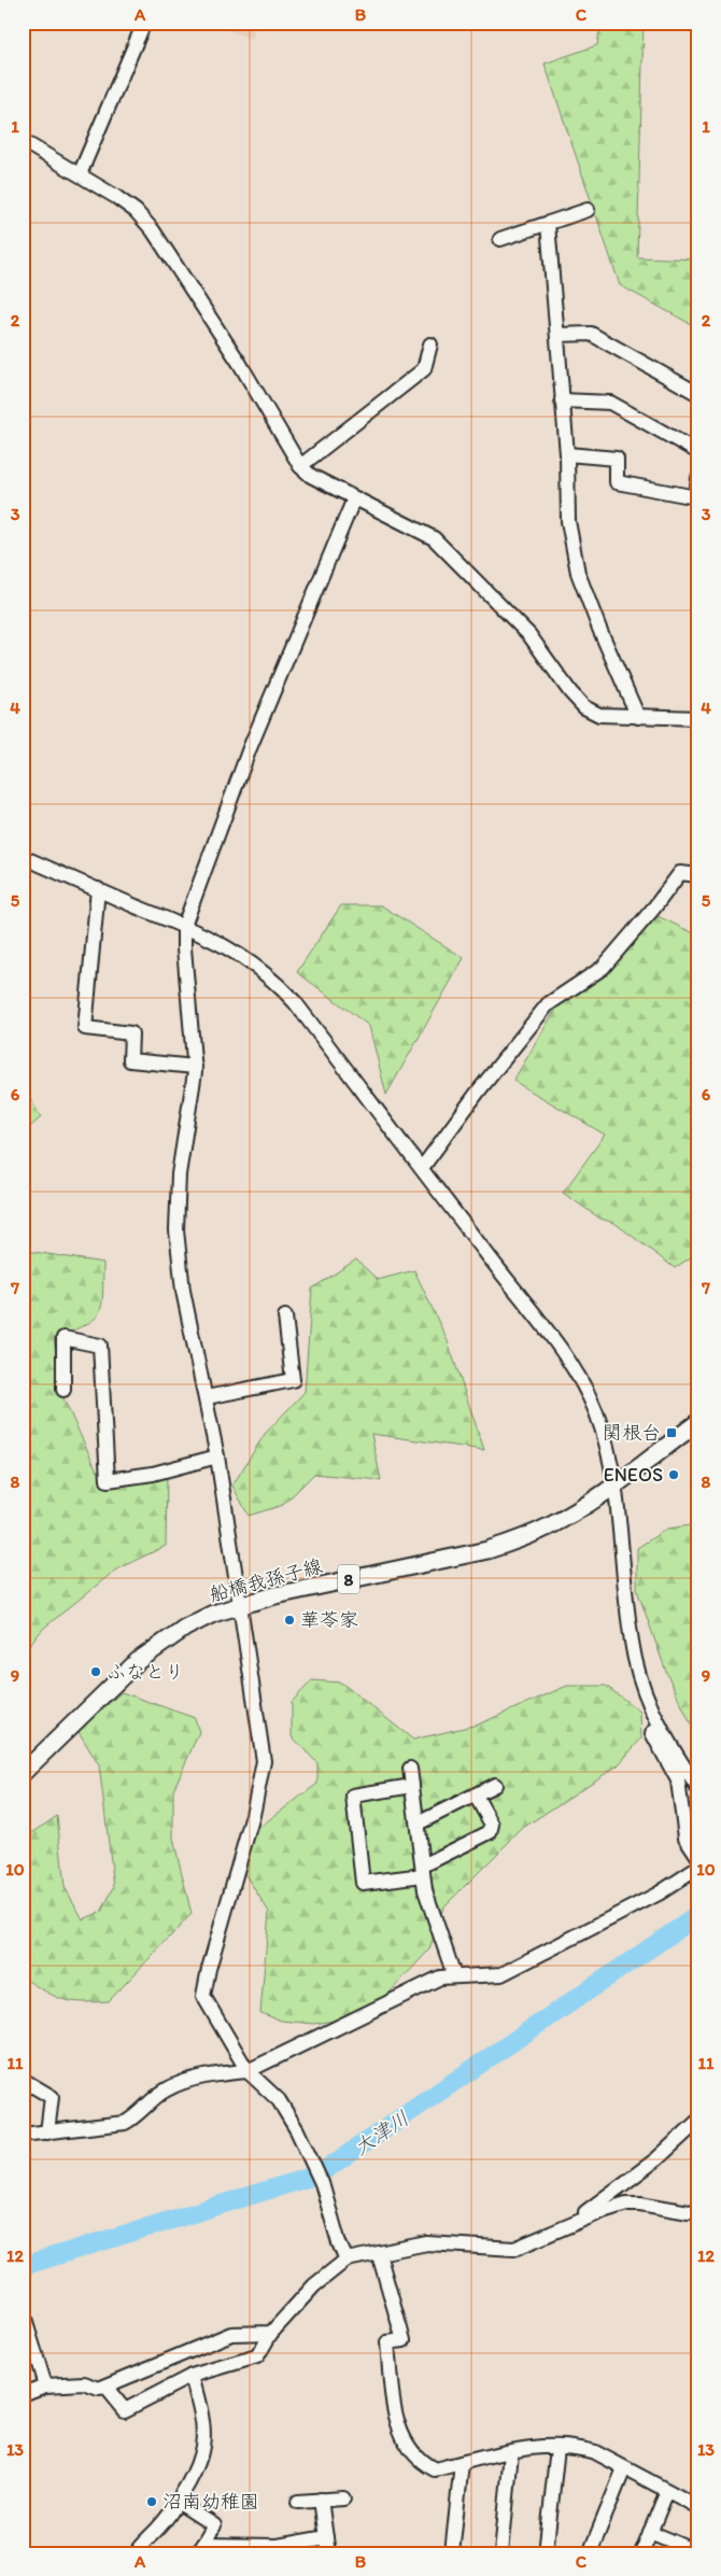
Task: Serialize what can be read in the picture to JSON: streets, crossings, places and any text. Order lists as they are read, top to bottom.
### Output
{
  "streets": {
    "main road": ["8", "船橋我孫子線"]
  },
  "water": ["大津川"],
  "places": {
    "transit": ["関根台"],
    "other": [
      "ENEOS",
      "華苓家",
      "ふなとり",
      "沼南幼稚園"
    ]
  },
  "grid": {
    "columns": ["A", "B", "C"],
    "rows": [
      "1",
      "2",
      "3",
      "4",
      "5",
      "6",
      "7",
      "8",
      "9",
      "10",
      "11",
      "12",
      "13"
    ]
  }
}
